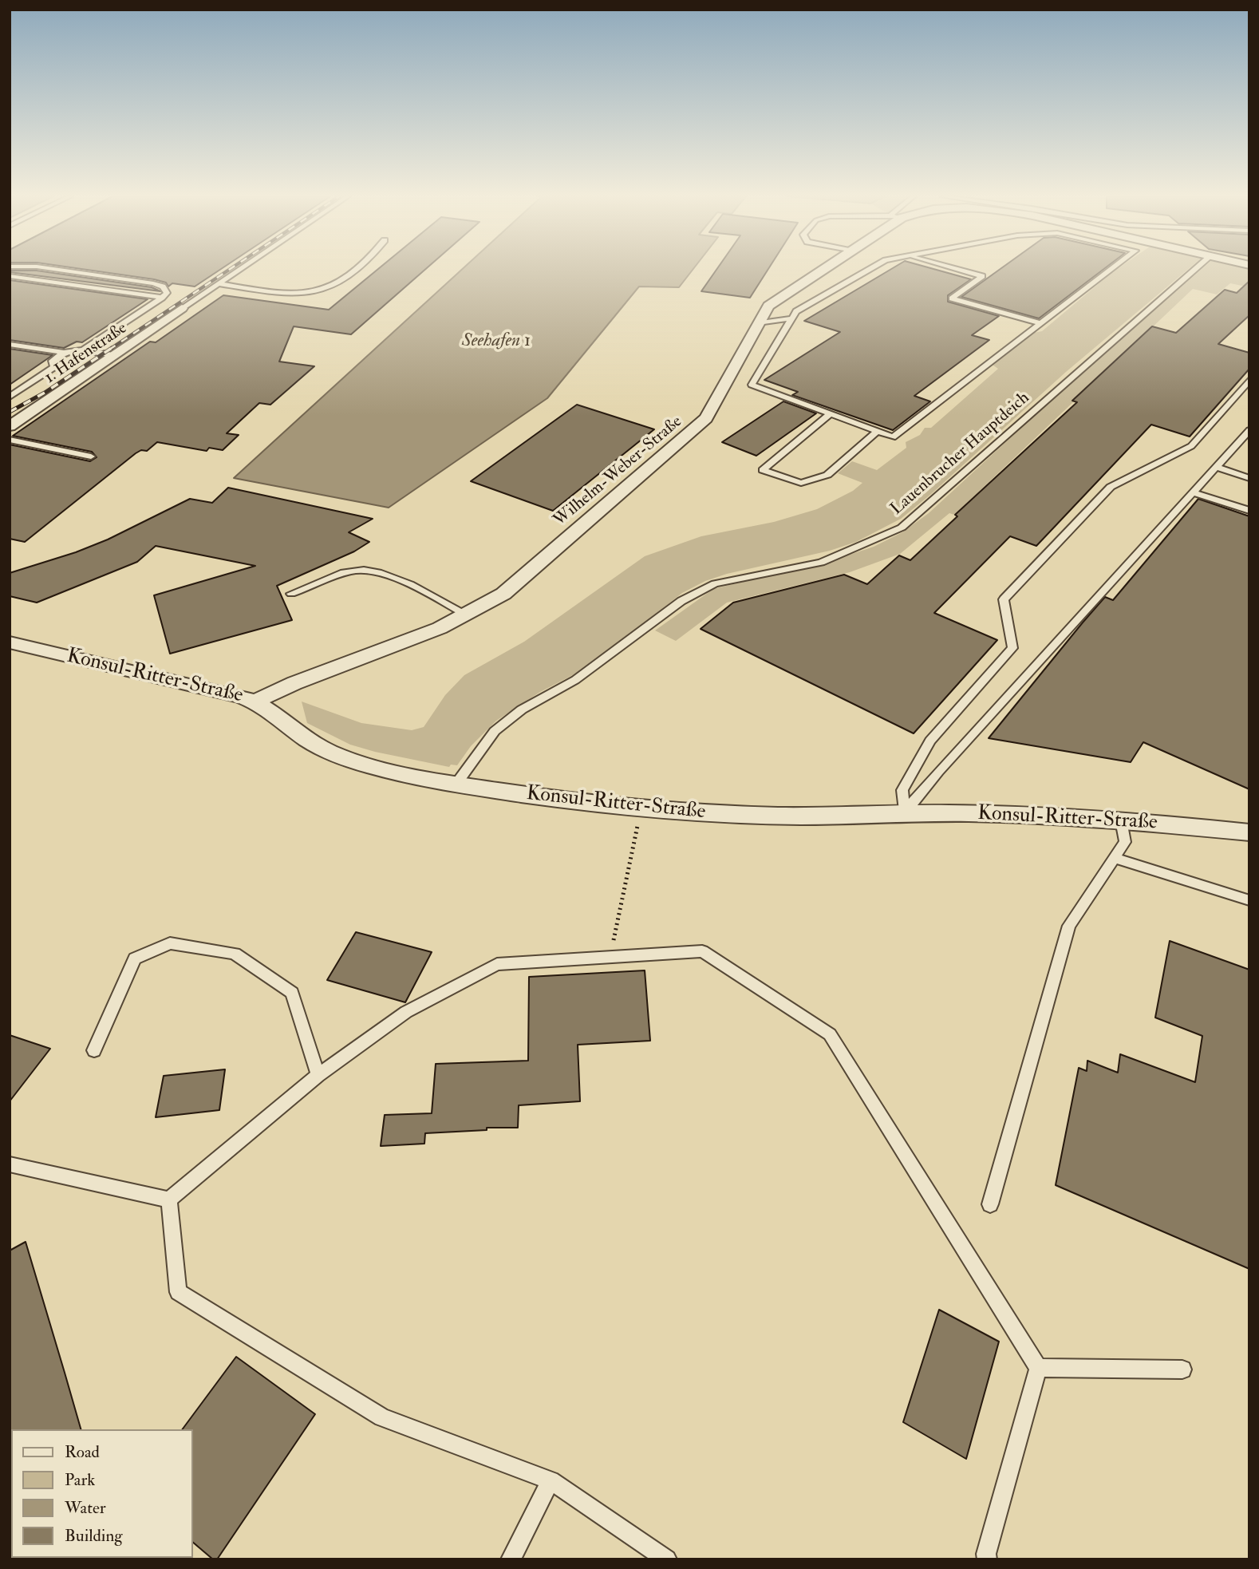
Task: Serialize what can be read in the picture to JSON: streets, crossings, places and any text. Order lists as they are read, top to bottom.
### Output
{
  "streets": {
    "street": ["1. Hafenstraße", "Wilhelm-Weber-Straße", "Konsul-Ritter-Straße"],
    "lane": ["Lauenbrucher Hauptdeich"]
  },
  "crossings": [
    ["Lauenbrucher Hauptdeich", "Konsul-Ritter-Straße"],
    ["Wilhelm-Weber-Straße", "Konsul-Ritter-Straße"]
  ],
  "water": ["Seehafen 1"],
  "legend": [
    "Road",
    "Park",
    "Water",
    "Building"
  ]
}
